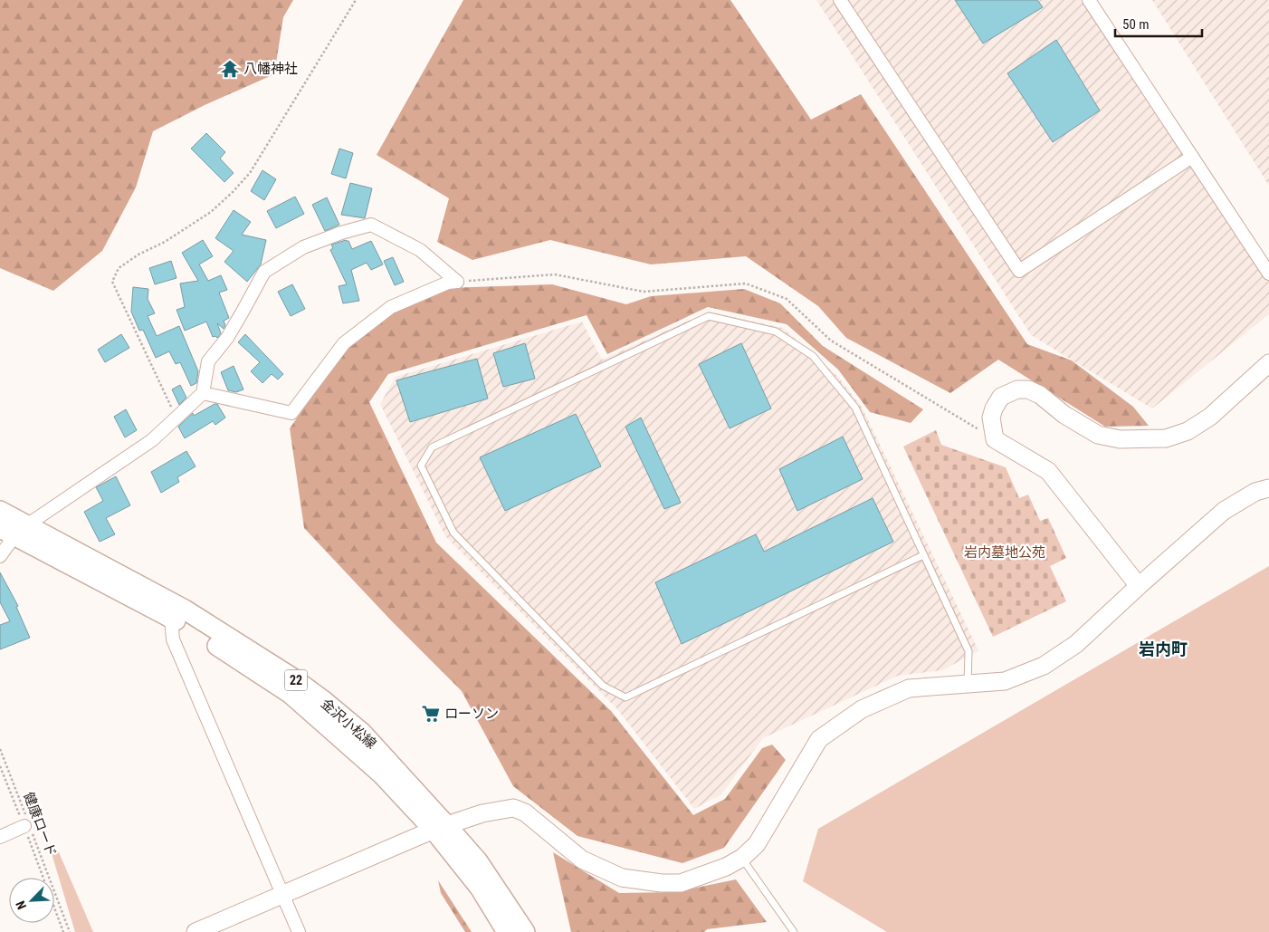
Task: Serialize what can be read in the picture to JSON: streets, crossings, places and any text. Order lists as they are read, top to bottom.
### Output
{
  "streets": {
    "main road": ["22", "金沢小松線"],
    "path": ["健康ロード"]
  },
  "districts": ["岩内町"],
  "parks": ["岩内墓地公苑"],
  "places": {
    "temple": ["八幡神社"],
    "supermarket": ["ローソン"]
  },
  "scale_bar": "50 m",
  "north": "bottom left"
}
